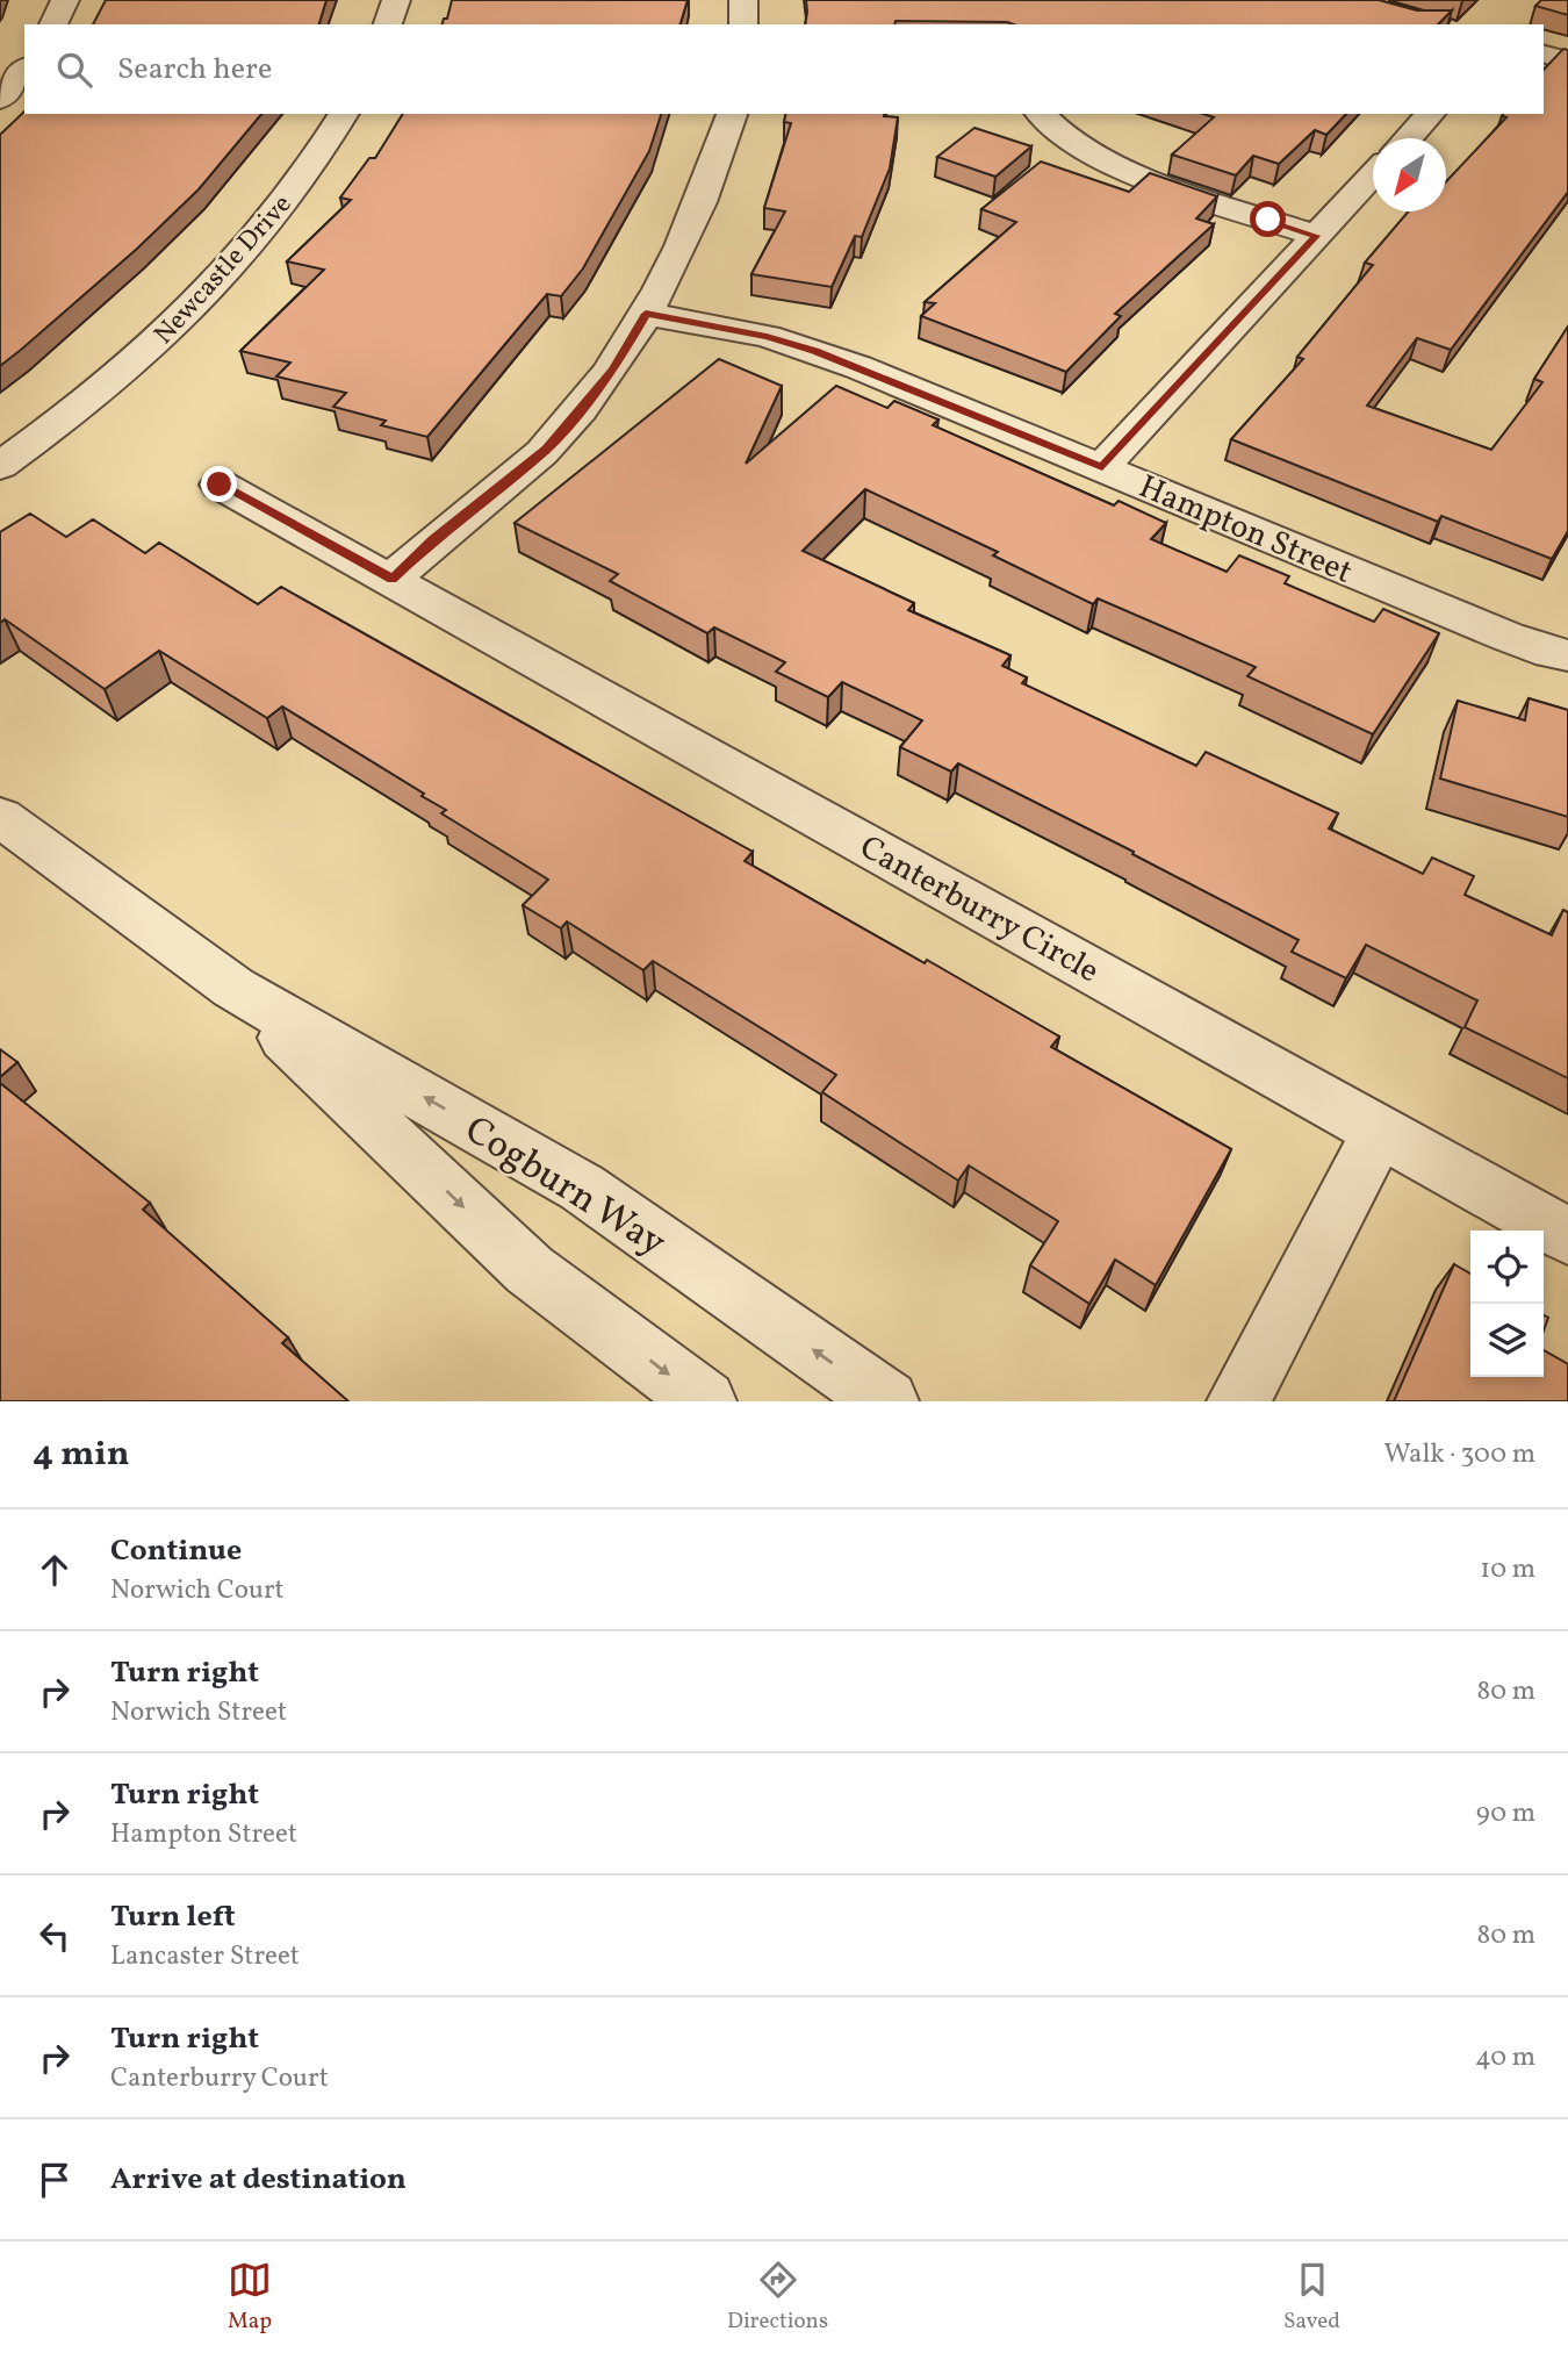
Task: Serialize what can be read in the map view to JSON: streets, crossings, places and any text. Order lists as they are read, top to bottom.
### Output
{
  "streets": {
    "street": [
      "Newcastle Drive",
      "Hampton Street",
      "Canterburry Circle",
      "Cogburn Way"
    ]
  },
  "north": "bottom left",
  "page": {
    "search": "Search here",
    "heading": ["4 min", "Walk · 300 m"],
    "list": [
      ["Continue", "Norwich Court", "10 m"],
      ["Turn right", "Norwich Street", "80 m"],
      ["Turn right", "Hampton Street", "90 m"],
      ["Turn left", "Lancaster Street", "80 m"],
      ["Turn right", "Canterburry Court", "40 m"],
      "Arrive at destination"
    ],
    "nav": ["Map", "Directions", "Saved"]
  }
}
